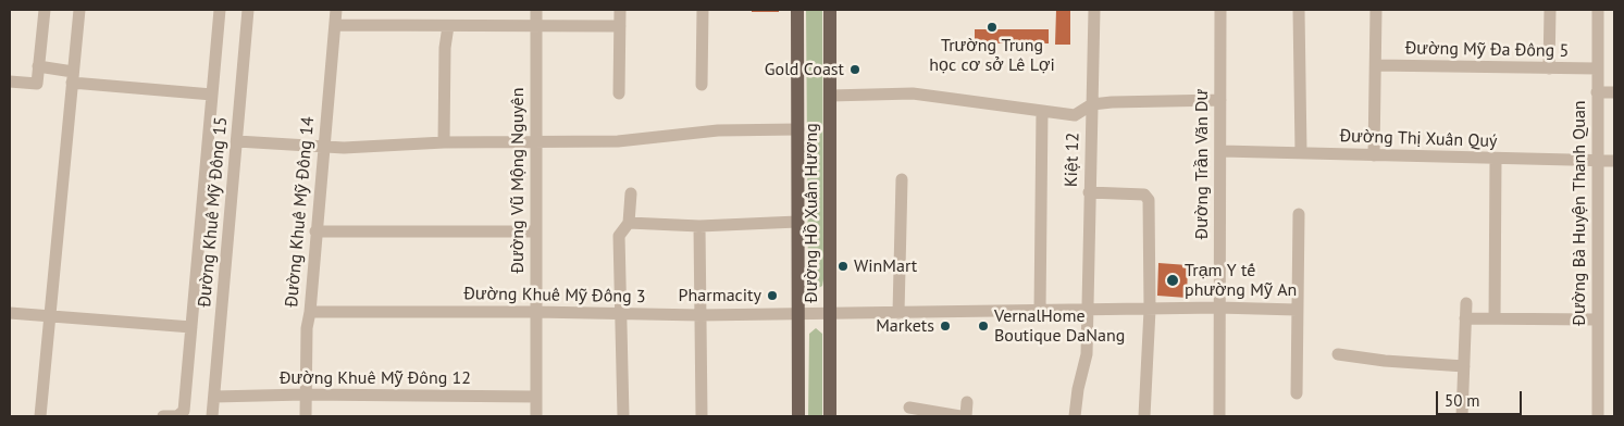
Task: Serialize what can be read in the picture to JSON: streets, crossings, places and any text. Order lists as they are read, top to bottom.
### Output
{
  "streets": {
    "main road": ["Đường Hồ Xuân Hương"],
    "street": [
      "Đường Mỹ Đa Đông 5",
      "Đường Thị Xuân Quý",
      "Kiệt 12",
      "Đường Trần Văn Dư",
      "Đường Vũ Mộng Nguyên",
      "Đường Khuê Mỹ Đông 15",
      "Đường Khuê Mỹ Đông 14",
      "Đường Bà Huyện Thanh Quan",
      "Đường Khuê Mỹ Đông 3",
      "Đường Khuê Mỹ Đông 12"
    ]
  },
  "crossings": [
    ["Đường Mỹ Đa Đông 5", "Đường Bà Huyện Thanh Quan"],
    ["Đường Thị Xuân Quý", "Đường Trần Văn Dư"],
    ["Đường Thị Xuân Quý", "Đường Bà Huyện Thanh Quan"],
    ["Kiệt 12", "Đường Khuê Mỹ Đông 3"],
    ["Đường Trần Văn Dư", "Đường Khuê Mỹ Đông 3"],
    ["Đường Vũ Mộng Nguyên", "Đường Khuê Mỹ Đông 3"],
    ["Đường Vũ Mộng Nguyên", "Đường Khuê Mỹ Đông 12"],
    ["Đường Khuê Mỹ Đông 15", "Đường Khuê Mỹ Đông 12"],
    ["Đường Khuê Mỹ Đông 14", "Đường Khuê Mỹ Đông 3"],
    ["Đường Khuê Mỹ Đông 14", "Đường Khuê Mỹ Đông 12"],
    ["Đường Hồ Xuân Hương", "Đường Khuê Mỹ Đông 3"]
  ],
  "places": [
    "Trường Trung học cơ sở Lê Lợi",
    "Gold Coast",
    "WinMart",
    "Trạm Y tế phường Mỹ An",
    "Pharmacity",
    "Markets",
    "VernalHome Boutique DaNang"
  ],
  "scale_bar": "50 m"
}
